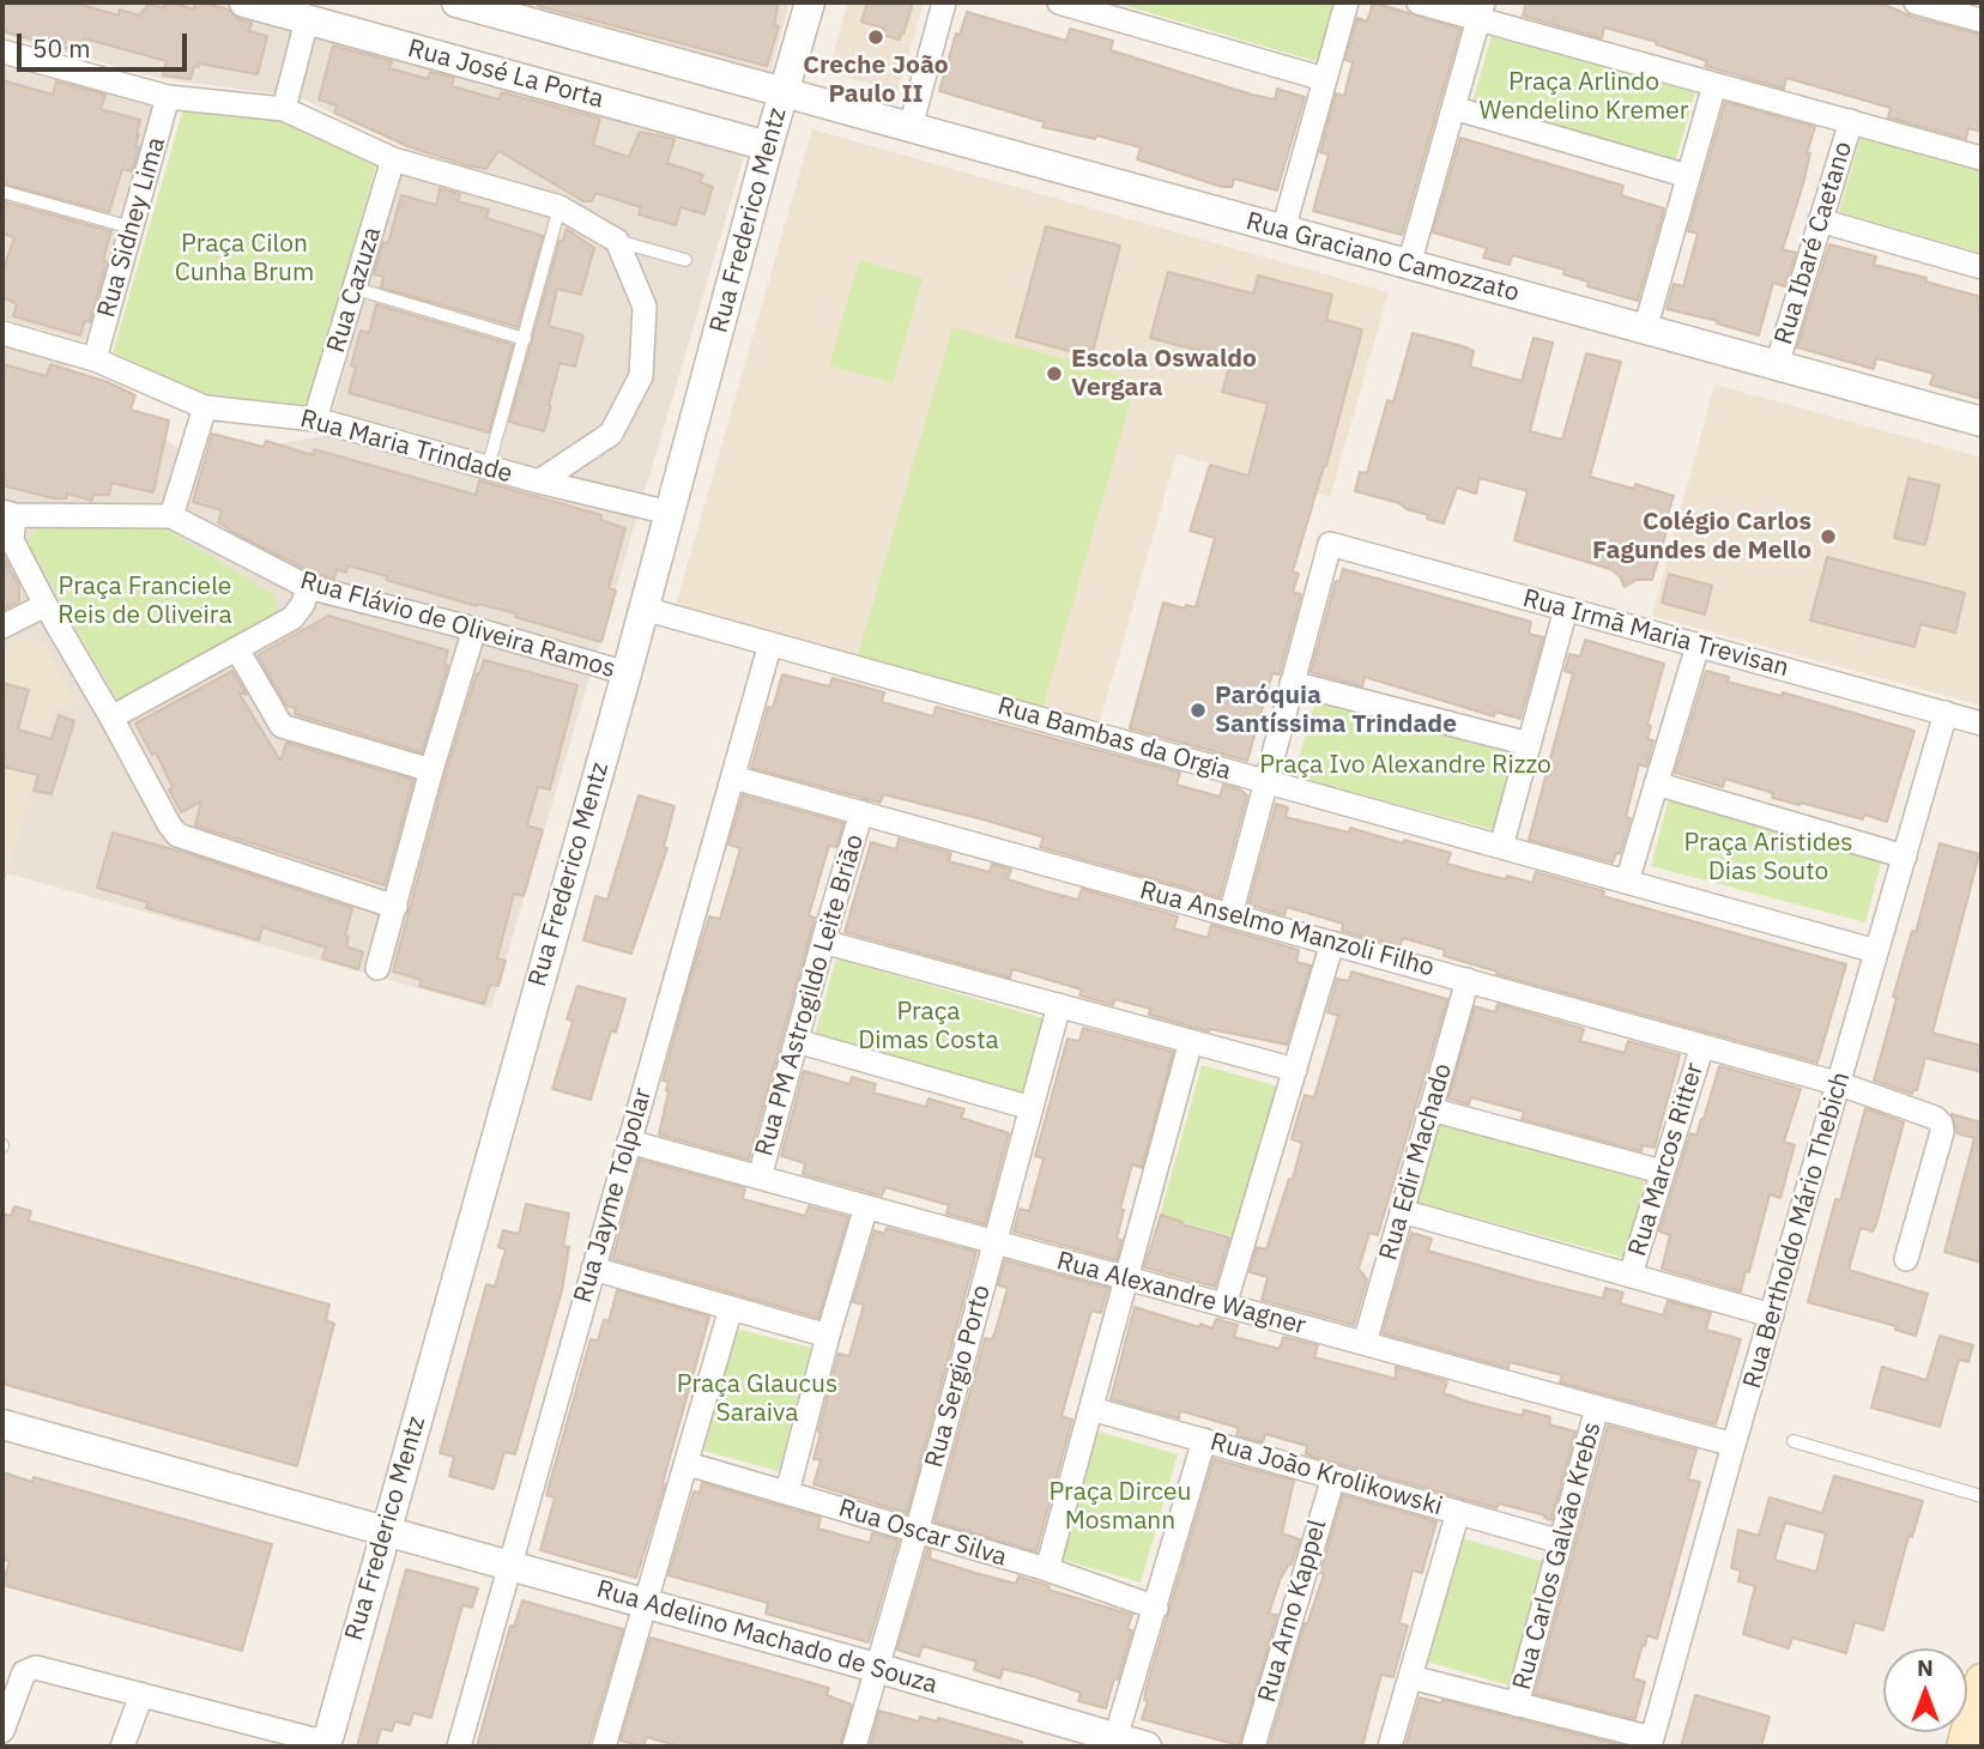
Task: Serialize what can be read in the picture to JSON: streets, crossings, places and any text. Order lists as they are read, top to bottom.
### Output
{
  "streets": {
    "street": [
      "Rua José La Porta",
      "Rua Frederico Mentz",
      "Rua Sidney Lima",
      "Rua Ibaré Caetano",
      "Rua Graciano Camozzato",
      "Rua Cazuza",
      "Rua Maria Trindade",
      "Rua Flávio de Oliveira Ramos",
      "Rua Irmã Maria Trevisan",
      "Rua Bambas da Orgia",
      "Rua Anselmo Manzoli Filho",
      "Rua PM Astrogildo Leite Brião",
      "Rua Marcos Ritter",
      "Rua Edir Machado",
      "Rua Jayme Tolpolar",
      "Rua Bertholdo Mário Thebich",
      "Rua Alexandre Wagner",
      "Rua Sergio Porto",
      "Rua João Krolikowski",
      "Rua Oscar Silva",
      "Rua Carlos Galvão Krebs",
      "Rua Arno Kappel",
      "Rua Adelino Machado de Souza"
    ]
  },
  "crossings": [
    ["Rua José La Porta", "Rua Frederico Mentz"],
    ["Rua Frederico Mentz", "Rua Graciano Camozzato"],
    ["Rua Frederico Mentz", "Rua Maria Trindade"],
    ["Rua Frederico Mentz", "Rua Flávio de Oliveira Ramos"],
    ["Rua Frederico Mentz", "Rua Bambas da Orgia"],
    ["Rua Frederico Mentz", "Rua Adelino Machado de Souza"],
    ["Rua Sidney Lima", "Rua Maria Trindade"],
    ["Rua Ibaré Caetano", "Rua Graciano Camozzato"],
    ["Rua Cazuza", "Rua Maria Trindade"],
    ["Rua Irmã Maria Trevisan", "Rua Bertholdo Mário Thebich"],
    ["Rua Bambas da Orgia", "Rua Jayme Tolpolar"],
    ["Rua Bambas da Orgia", "Rua Bertholdo Mário Thebich"],
    ["Rua Anselmo Manzoli Filho", "Rua PM Astrogildo Leite Brião"],
    ["Rua Anselmo Manzoli Filho", "Rua Marcos Ritter"],
    ["Rua Anselmo Manzoli Filho", "Rua Edir Machado"],
    ["Rua Anselmo Manzoli Filho", "Rua Jayme Tolpolar"],
    ["Rua Anselmo Manzoli Filho", "Rua Bertholdo Mário Thebich"],
    ["Rua PM Astrogildo Leite Brião", "Rua Alexandre Wagner"],
    ["Rua Edir Machado", "Rua Alexandre Wagner"],
    ["Rua Jayme Tolpolar", "Rua Alexandre Wagner"],
    ["Rua Jayme Tolpolar", "Rua Adelino Machado de Souza"],
    ["Rua Bertholdo Mário Thebich", "Rua Alexandre Wagner"],
    ["Rua Alexandre Wagner", "Rua Sergio Porto"],
    ["Rua Alexandre Wagner", "Rua Carlos Galvão Krebs"],
    ["Rua Sergio Porto", "Rua Oscar Silva"],
    ["Rua Sergio Porto", "Rua Adelino Machado de Souza"],
    ["Rua João Krolikowski", "Rua Carlos Galvão Krebs"],
    ["Rua João Krolikowski", "Rua Arno Kappel"]
  ],
  "parks": [
    "Praça Arlindo Wendelino Kremer",
    "Praça Cilon Cunha Brum",
    "Praça Franciele Reis de Oliveira",
    "Praça Ivo Alexandre Rizzo",
    "Praça Aristides Dias Souto",
    "Praça Dimas Costa",
    "Praça Glaucus Saraiva",
    "Praça Dirceu Mosmann"
  ],
  "places": [
    "Creche João Paulo II",
    "Escola Oswaldo Vergara",
    "Colégio Carlos Fagundes de Mello",
    "Paróquia Santíssima Trindade"
  ],
  "scale_bar": "50 m",
  "north": "top"
}
